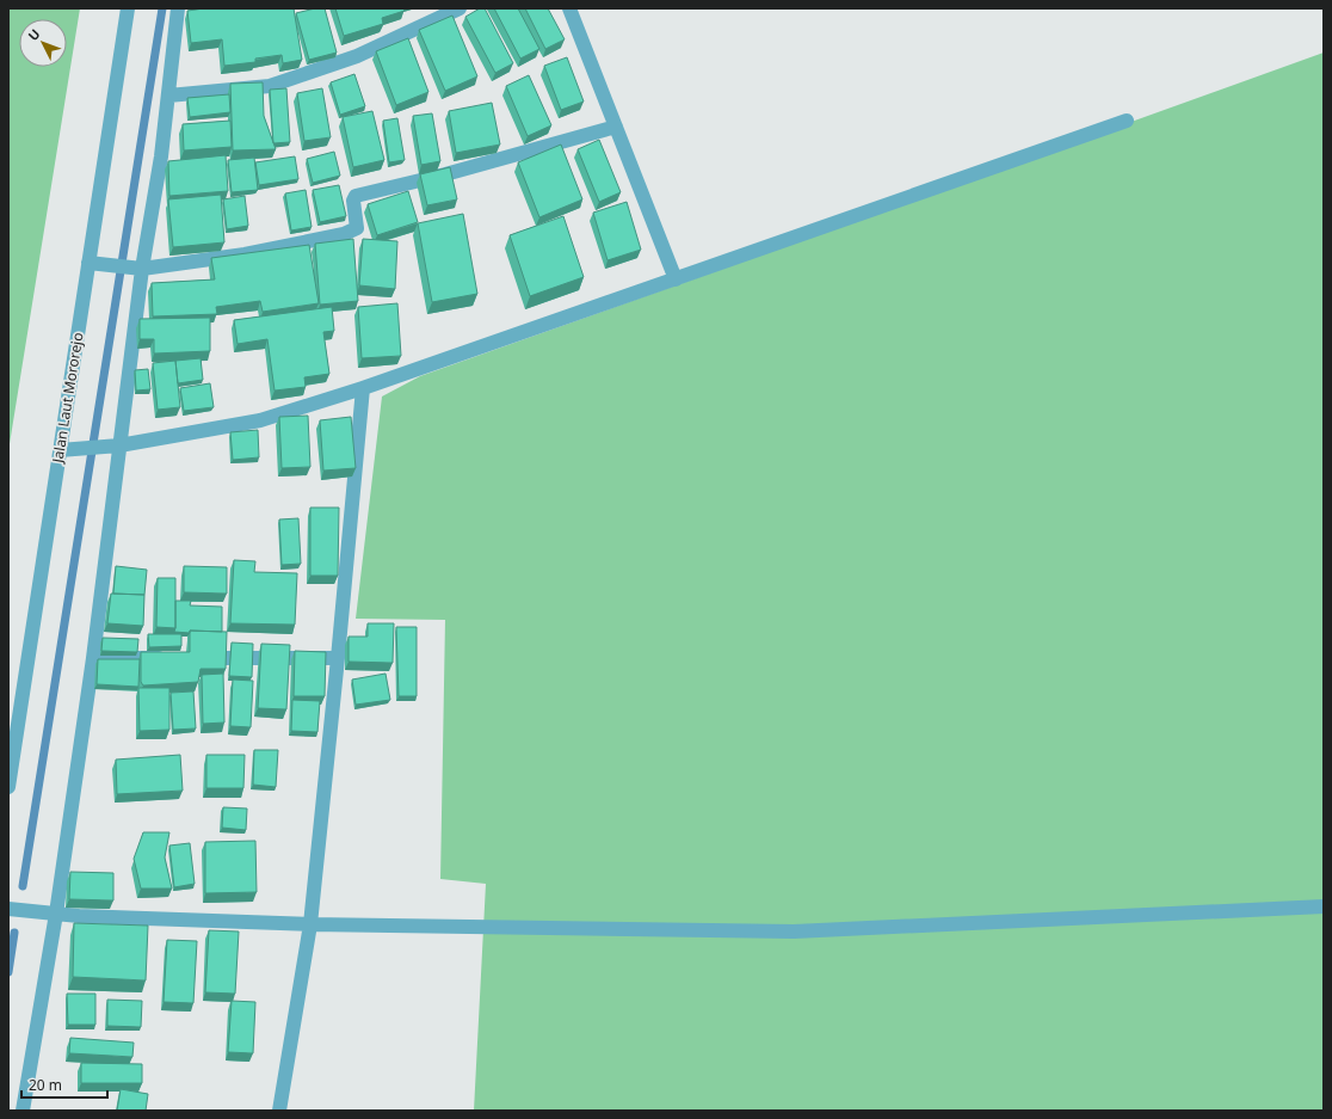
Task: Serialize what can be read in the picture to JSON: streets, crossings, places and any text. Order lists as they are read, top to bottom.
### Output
{
  "streets": {
    "street": ["Jalan Laut Mororejo"]
  },
  "scale_bar": "20 m",
  "north": "top left"
}
